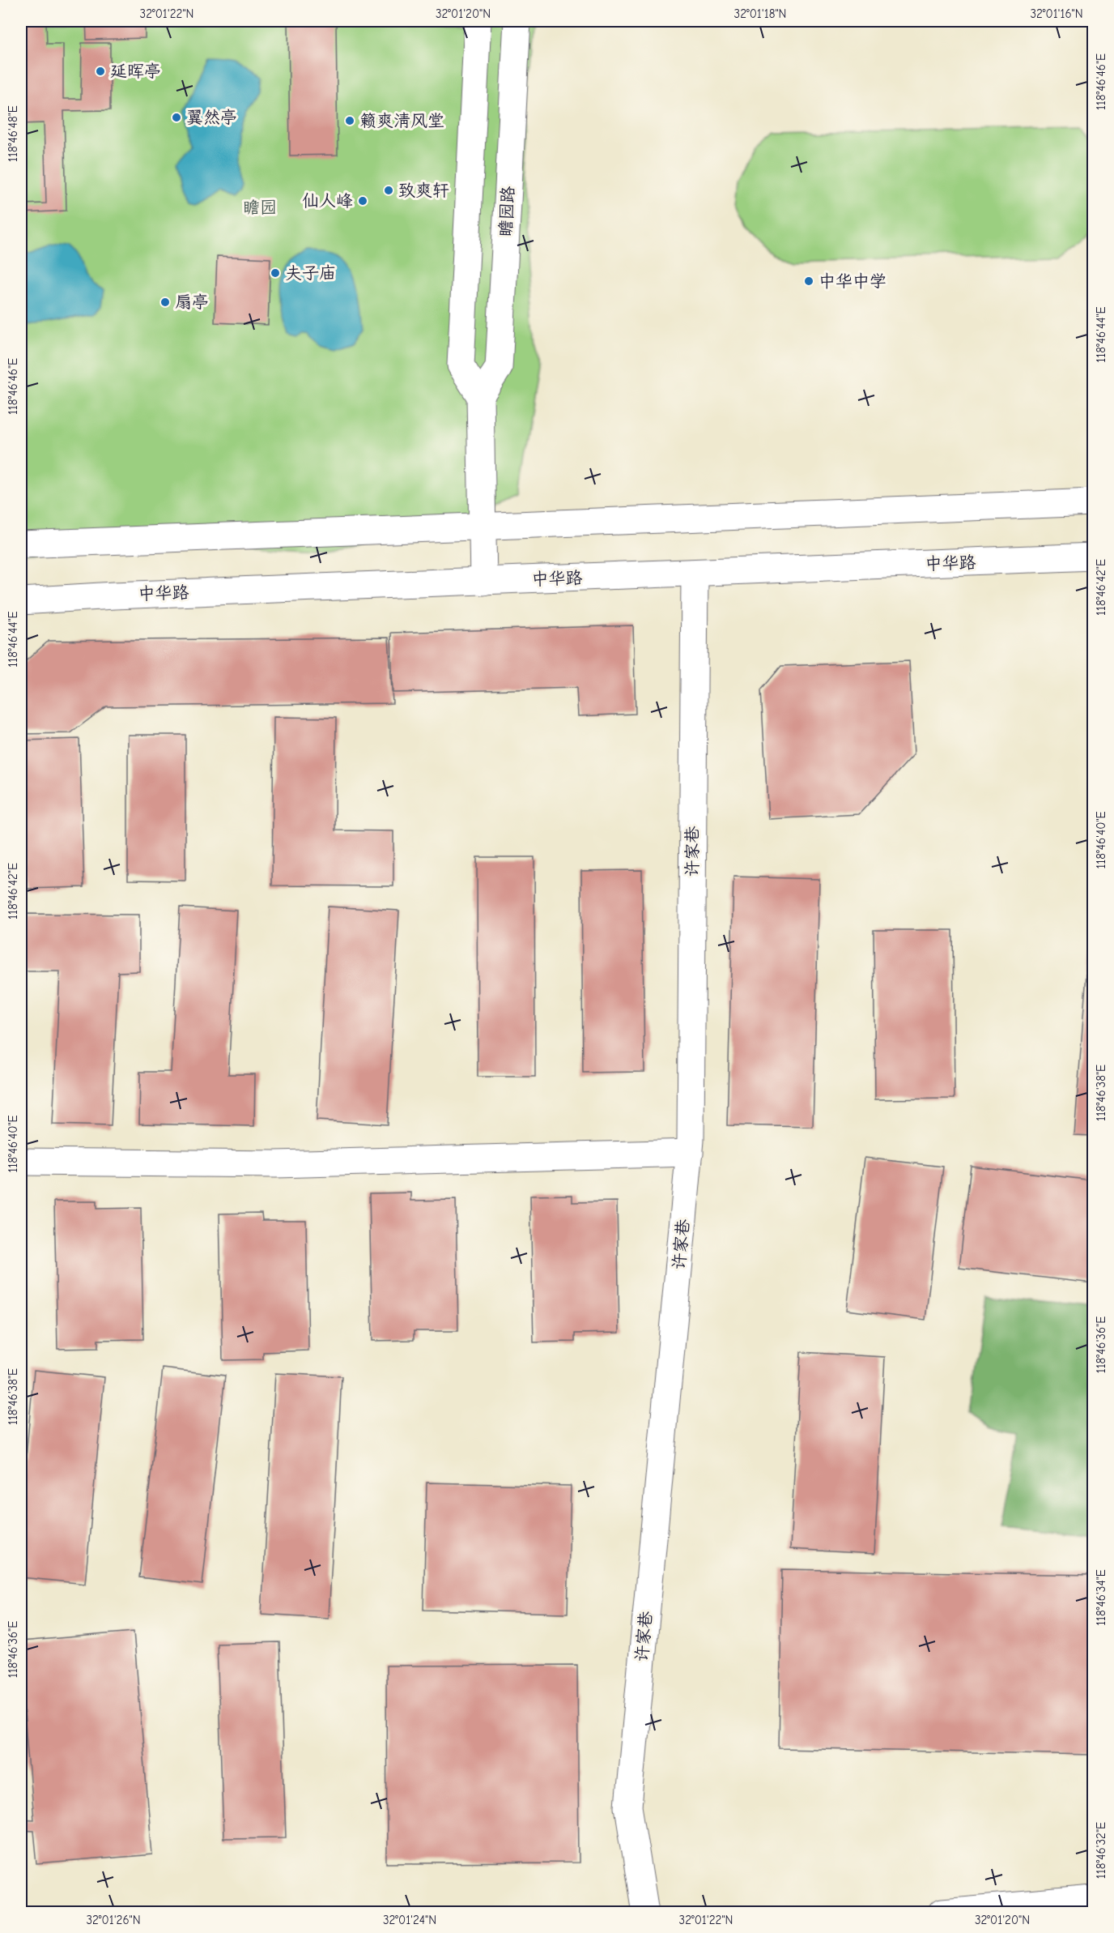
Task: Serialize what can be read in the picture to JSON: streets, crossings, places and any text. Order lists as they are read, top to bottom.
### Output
{
  "streets": {
    "street": ["瞻园路", "中华路", "许家巷"]
  },
  "crossings": [
    ["中华路", "许家巷"]
  ],
  "parks": ["瞻园"],
  "places": [
    "延晖亭",
    "翼然亭",
    "籁爽清风堂",
    "致爽轩",
    "仙人峰",
    "夫子庙",
    "中华中学",
    "扇亭"
  ],
  "coordinates": [
    "32°01'22\"N",
    "32°01'20\"N",
    "32°01'18\"N",
    "32°01'16\"N",
    "118°46'46\"E",
    "118°46'48\"E",
    "118°46'44\"E",
    "118°46'42\"E",
    "118°46'40\"E",
    "118°46'38\"E",
    "118°46'36\"E",
    "118°46'34\"E",
    "118°46'32\"E",
    "32°01'26\"N",
    "32°01'24\"N"
  ]
}
